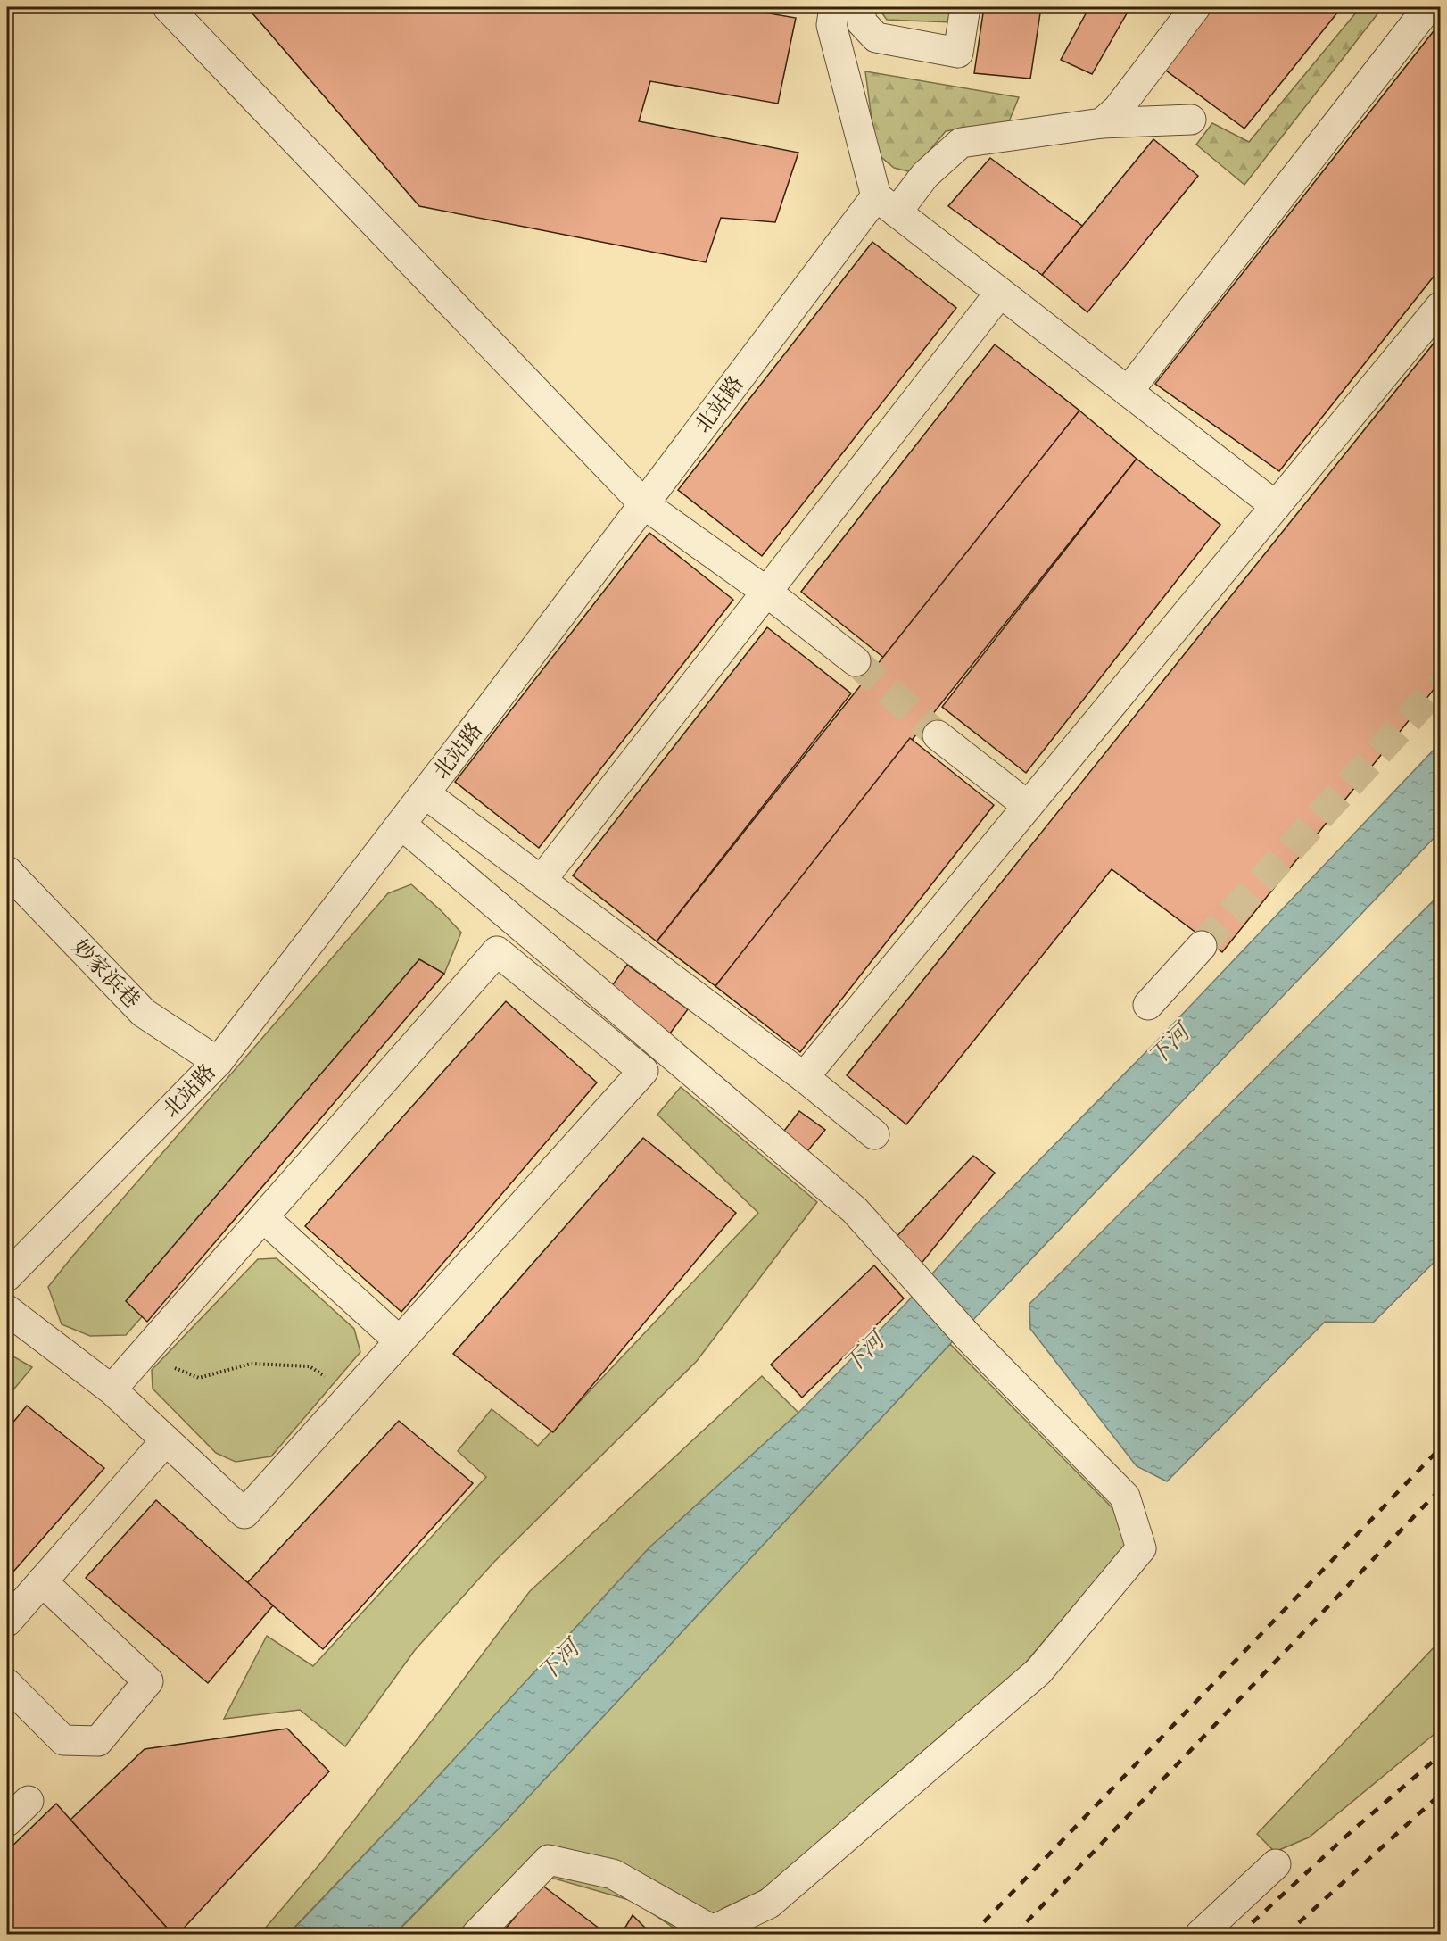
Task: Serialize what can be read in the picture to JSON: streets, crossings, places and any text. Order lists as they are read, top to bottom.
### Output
{
  "streets": {
    "street": ["北站路", "妙家浜巷"]
  },
  "crossings": [
    ["北站路", "妙家浜巷"]
  ],
  "water": ["下河"]
}
